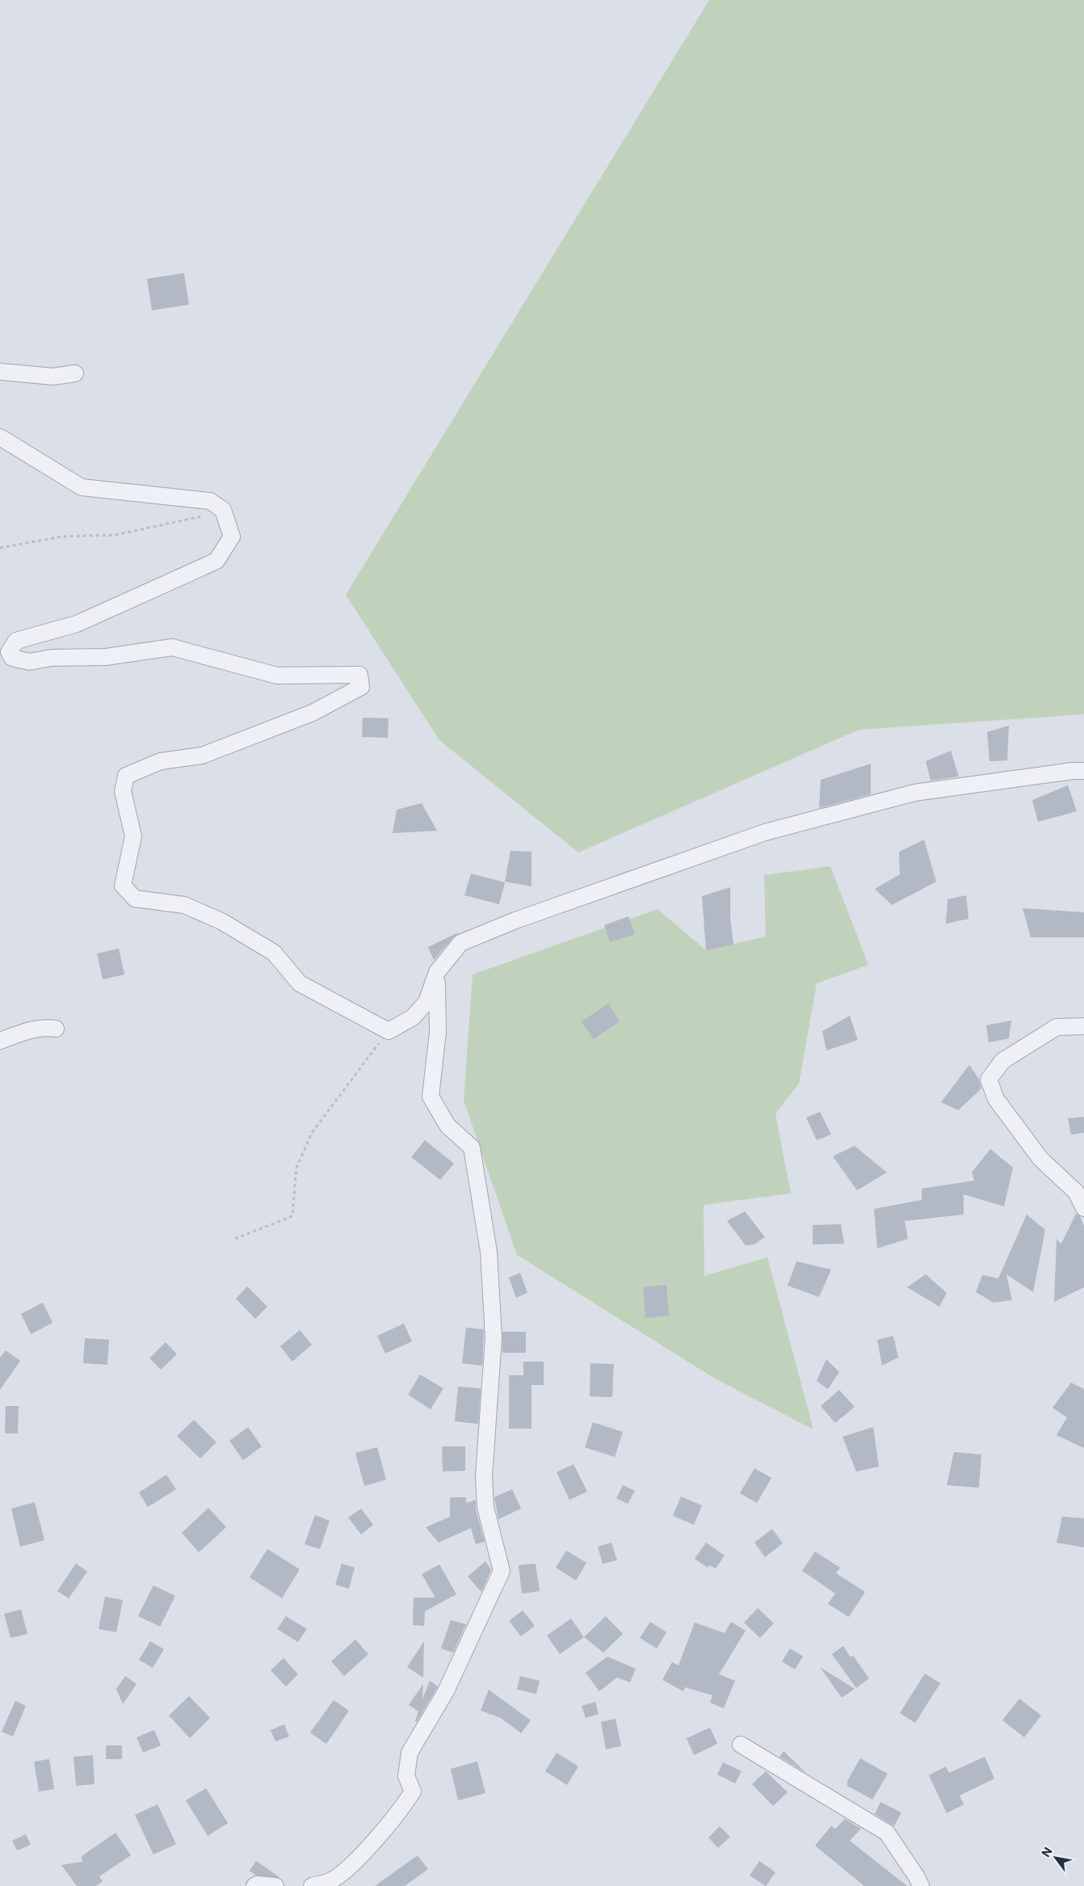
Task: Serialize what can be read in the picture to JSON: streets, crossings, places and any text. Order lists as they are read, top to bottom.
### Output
{
  "north": "top left"
}
